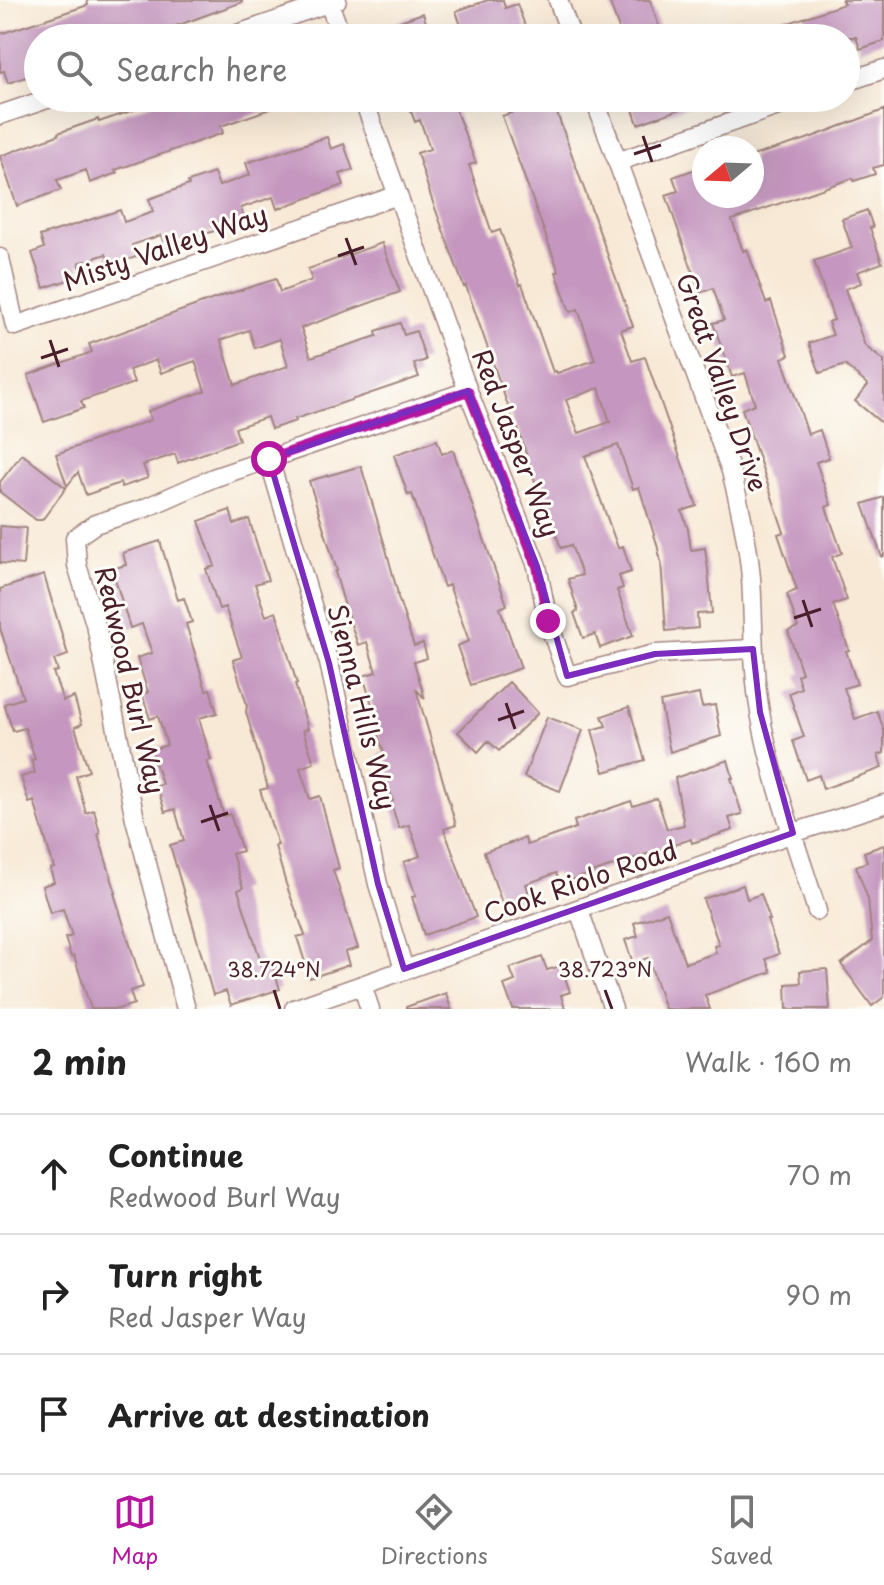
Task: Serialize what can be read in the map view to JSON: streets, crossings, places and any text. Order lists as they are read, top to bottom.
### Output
{
  "streets": {
    "street": [
      "Misty Valley Way",
      "Great Valley Drive",
      "Red Jasper Way",
      "Redwood Burl Way",
      "Sienna Hills Way",
      "Cook Riolo Road"
    ]
  },
  "crossings": [
    ["Misty Valley Way", "Red Jasper Way"],
    ["Great Valley Drive", "Red Jasper Way"],
    ["Great Valley Drive", "Cook Riolo Road"],
    ["Red Jasper Way", "Redwood Burl Way"],
    ["Redwood Burl Way", "Sienna Hills Way"],
    ["Sienna Hills Way", "Cook Riolo Road"]
  ],
  "north": "left",
  "page": {
    "search": "Search here",
    "heading": ["2 min", "Walk · 160 m"],
    "list": [
      ["Continue", "Redwood Burl Way", "70 m"],
      ["Turn right", "Red Jasper Way", "90 m"],
      "Arrive at destination"
    ],
    "nav": ["Map", "Directions", "Saved"]
  },
  "coordinates": ["38.724°N", "38.723°N"]
}
